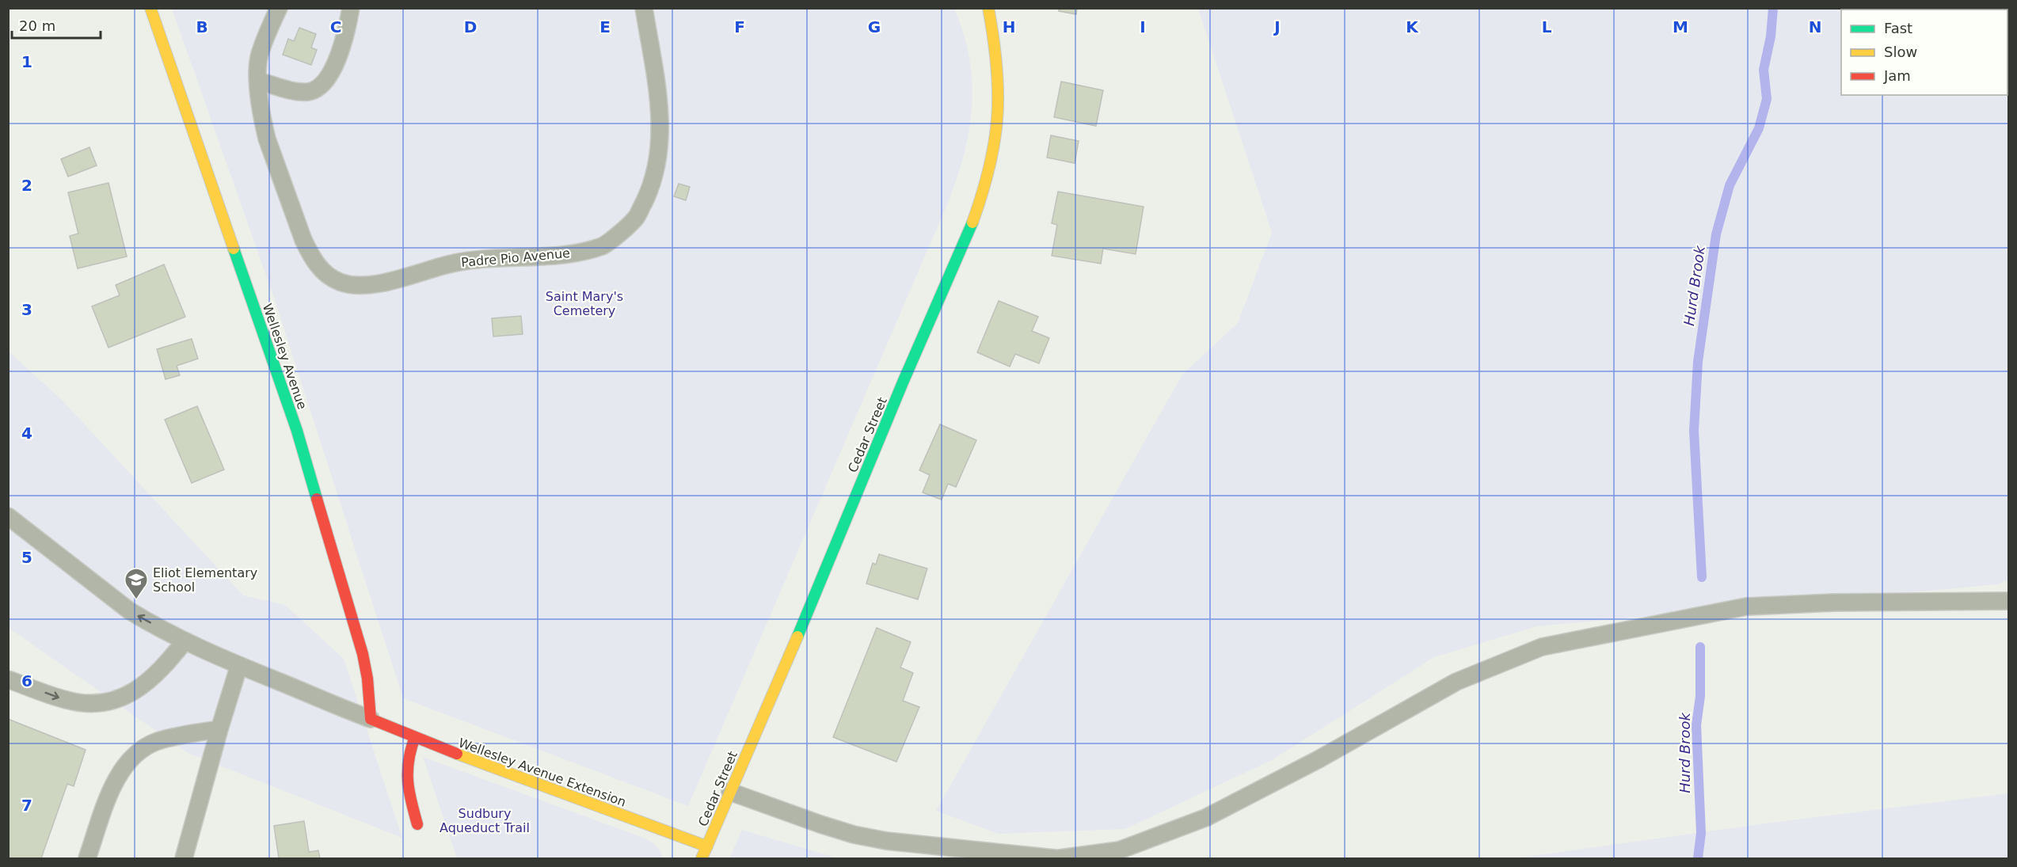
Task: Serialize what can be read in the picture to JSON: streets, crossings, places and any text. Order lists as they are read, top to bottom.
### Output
{
  "streets": {
    "street": ["Wellesley Avenue", "Cedar Street", "Wellesley Avenue Extension"],
    "lane": ["Padre Pio Avenue"]
  },
  "crossings": [
    ["Wellesley Avenue", "Wellesley Avenue Extension"],
    ["Cedar Street", "Wellesley Avenue Extension"]
  ],
  "water": ["Hurd Brook"],
  "parks": ["Saint Mary's Cemetery", "Sudbury Aqueduct Trail"],
  "places": {
    "school or university": ["Eliot Elementary School"]
  },
  "legend": ["Fast", "Slow", "Jam"],
  "scale_bar": "20 m",
  "grid": {
    "columns": [
      "B",
      "C",
      "D",
      "E",
      "F",
      "G",
      "H",
      "I",
      "J",
      "K",
      "L",
      "M",
      "N"
    ],
    "rows": [
      "1",
      "2",
      "3",
      "4",
      "5",
      "6",
      "7"
    ]
  }
}
